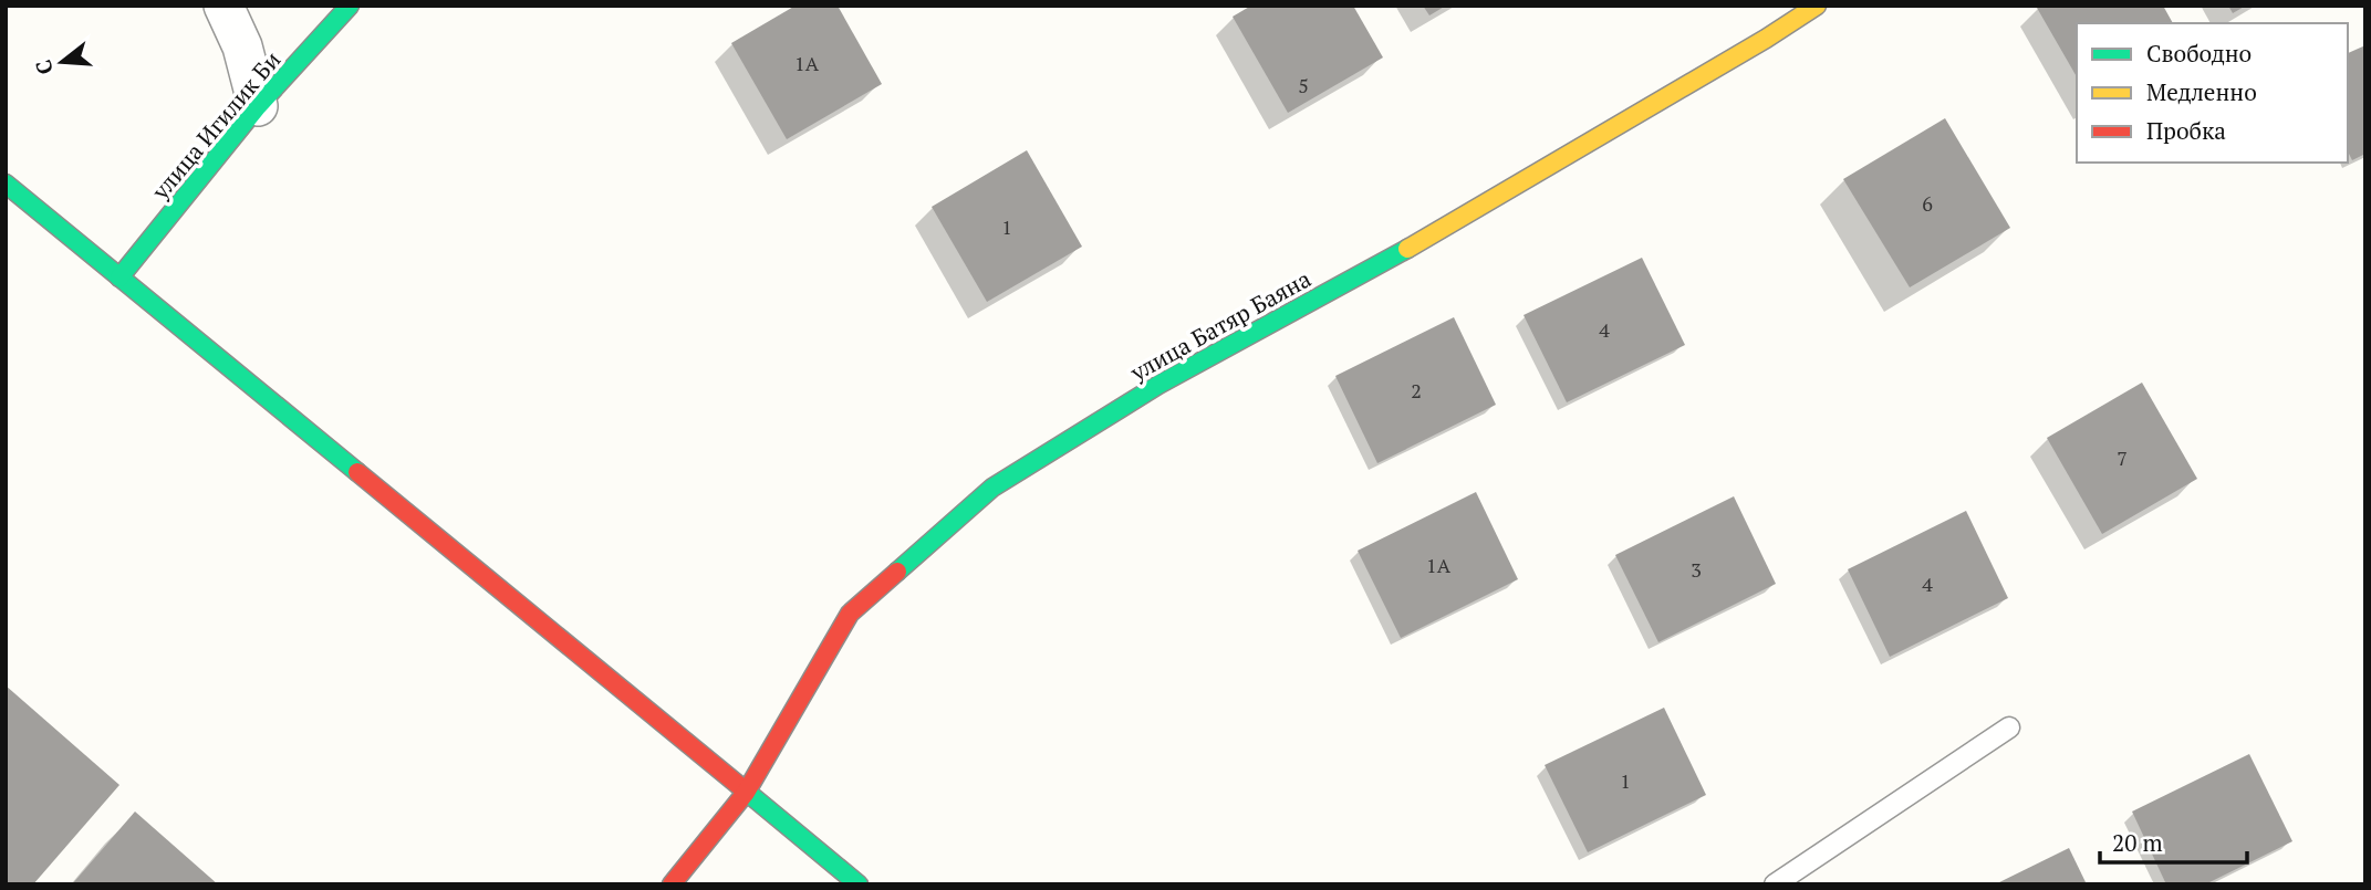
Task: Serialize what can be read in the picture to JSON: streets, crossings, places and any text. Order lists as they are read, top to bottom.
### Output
{
  "streets": {
    "street": ["улица Игилик Би", "улица Батяр Баяна"]
  },
  "house_numbers": [
    "1А",
    "5",
    "6",
    "1",
    "4",
    "2",
    "7",
    "1А",
    "3",
    "4",
    "1"
  ],
  "legend": ["Свободно", "Медленно", "Пробка"],
  "scale_bar": "20 m",
  "north": "left"
}
